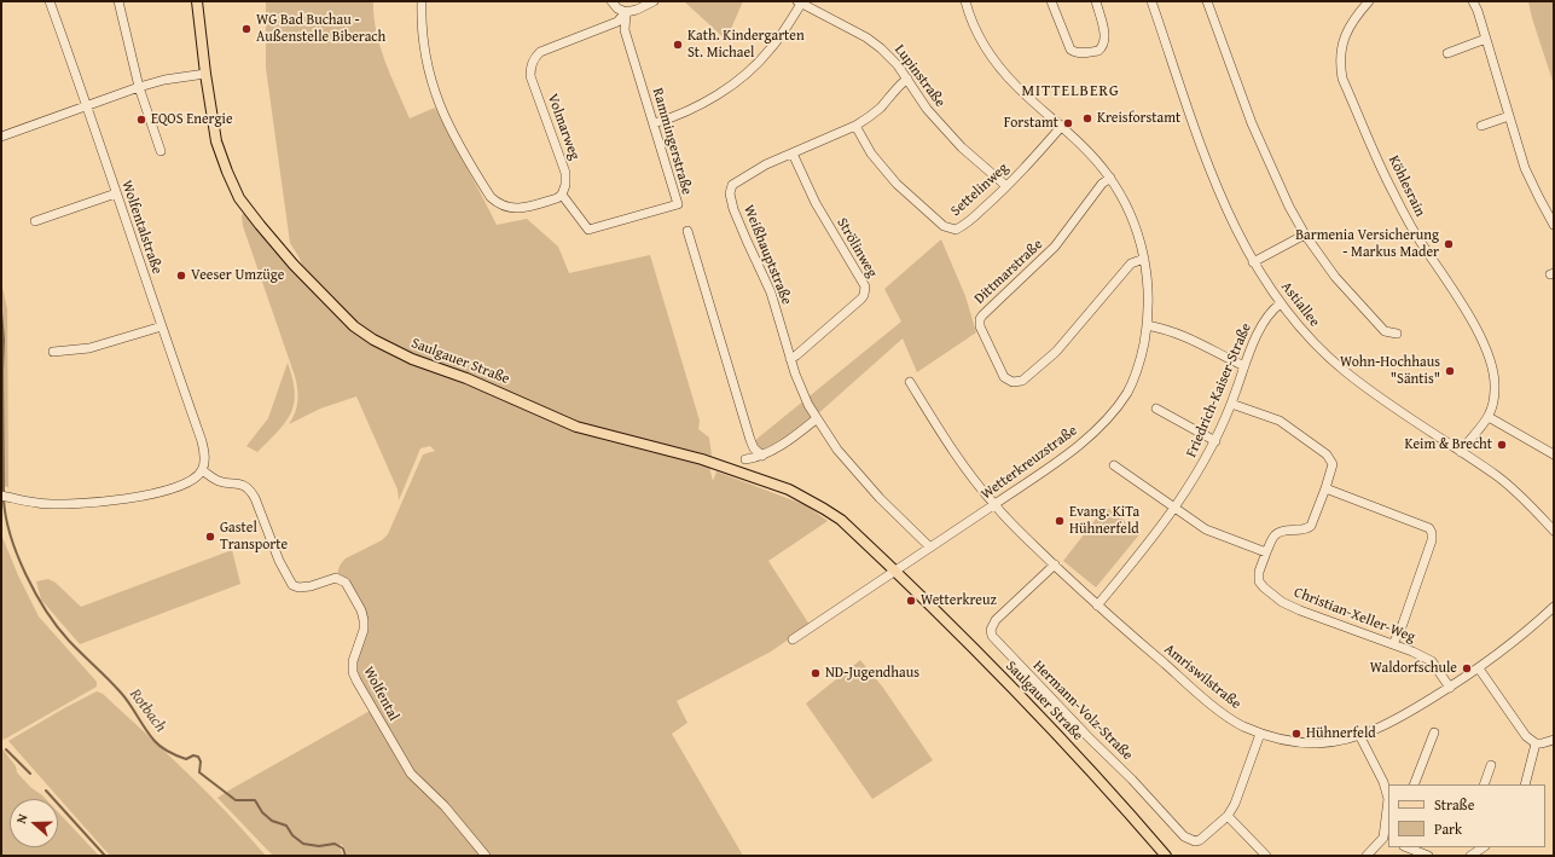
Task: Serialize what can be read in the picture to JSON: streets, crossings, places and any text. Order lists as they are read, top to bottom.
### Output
{
  "streets": {
    "main road": ["Saulgauer Straße"],
    "street": [
      "Lupinstraße",
      "Volmarweg",
      "Rammingerstraße",
      "Köhlesrain",
      "Settelinweg",
      "Wolfentalstraße",
      "Strölinweg",
      "Weißhauptstraße",
      "Dittmarstraße",
      "Astiallee",
      "Friedrich-Kaiser-Straße",
      "Wetterkreuzstraße",
      "Christian-Xeller-Weg",
      "Amriswilstraße",
      "Wolfental",
      "Hermann-Volz-Straße"
    ]
  },
  "crossings": [
    ["Lupinstraße", "Settelinweg"],
    ["Lupinstraße", "Weißhauptstraße"],
    ["Volmarweg", "Rammingerstraße"],
    ["Köhlesrain", "Astiallee"],
    ["Settelinweg", "Weißhauptstraße"],
    ["Settelinweg", "Wetterkreuzstraße"],
    ["Wolfentalstraße", "Wolfental"],
    ["Strölinweg", "Weißhauptstraße"],
    ["Weißhauptstraße", "Wetterkreuzstraße"],
    ["Dittmarstraße", "Wetterkreuzstraße"],
    ["Astiallee", "Friedrich-Kaiser-Straße"],
    ["Saulgauer Straße", "Wetterkreuzstraße"],
    ["Friedrich-Kaiser-Straße", "Amriswilstraße"],
    ["Wetterkreuzstraße", "Amriswilstraße"],
    ["Christian-Xeller-Weg", "Amriswilstraße"],
    ["Amriswilstraße", "Hermann-Volz-Straße"]
  ],
  "districts": ["MITTELBERG"],
  "water": ["Rotbach"],
  "places": [
    "WG Bad Buchau - Außenstelle Biberach",
    "Kath. Kindergarten St. Michael",
    "Kreisforstamt",
    "EQOS Energie",
    "Forstamt",
    "Barmenia Versicherung - Markus Mader",
    "Veeser Umzüge",
    "Wohn-Hochhaus \"Säntis\"",
    "Keim & Brecht",
    "Evang. KiTa Hühnerfeld",
    "Gastel Transporte",
    "Wetterkreuz",
    "Waldorfschule",
    "ND-Jugendhaus",
    "Hühnerfeld"
  ],
  "legend": ["Straße", "Park"],
  "north": "left"
}
